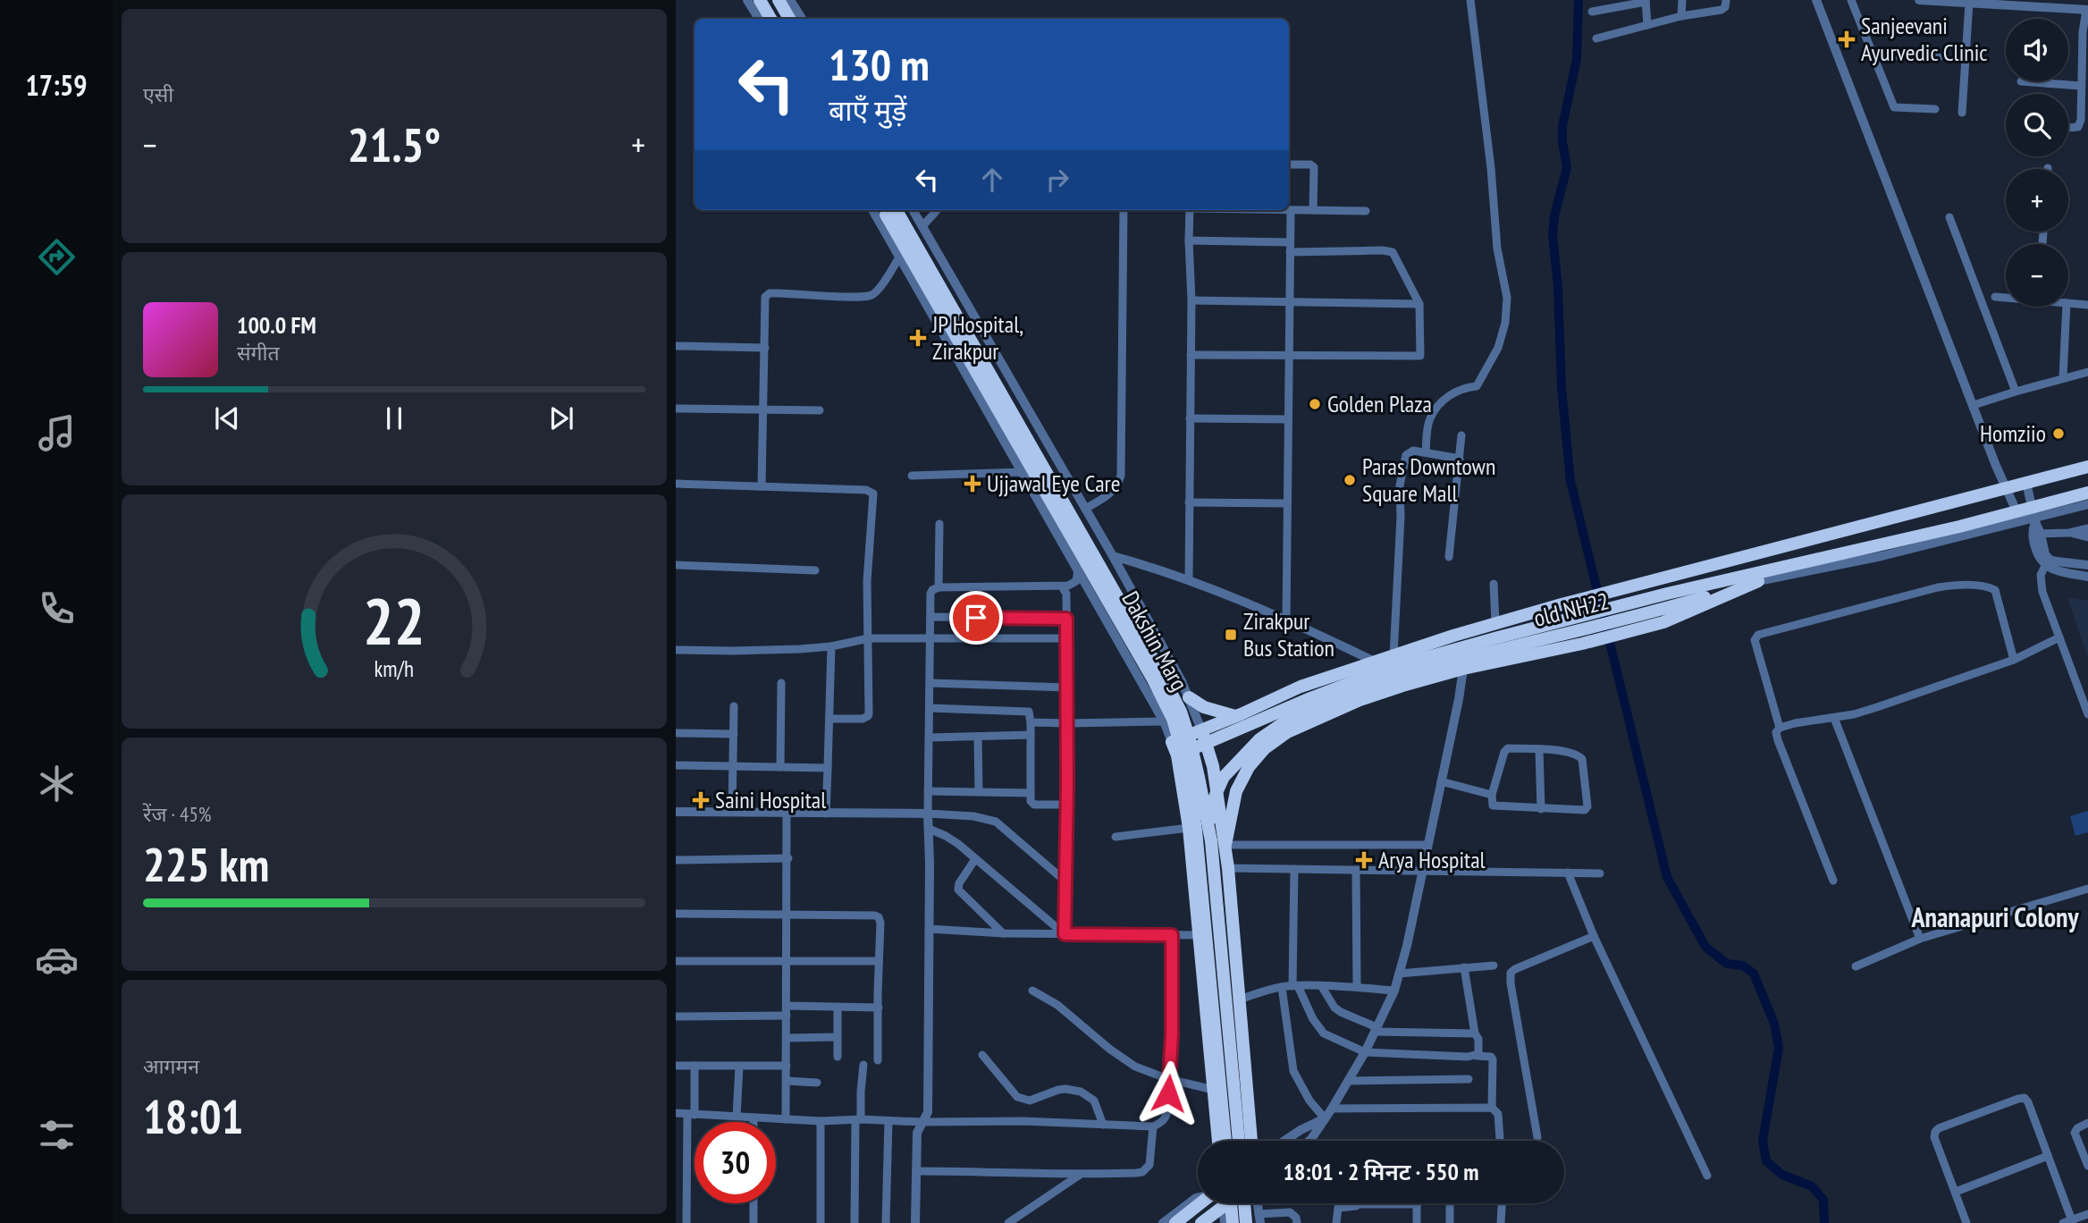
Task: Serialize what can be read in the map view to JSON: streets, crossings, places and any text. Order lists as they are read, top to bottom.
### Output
{
  "streets": {
    "highway": ["old NH22", "Dakshin Marg"]
  },
  "crossings": [
    ["old NH22", "Dakshin Marg"]
  ],
  "districts": ["Ananapuri Colony"],
  "places": {
    "health": [
      "Sanjeevani Ayurvedic Clinic",
      "JP Hospital, Zirakpur",
      "Ujjawal Eye Care",
      "Saini Hospital",
      "Arya Hospital"
    ],
    "other": ["Golden Plaza", "Homziio", "Paras Downtown Square Mall"],
    "transit": ["Zirakpur Bus Station"]
  },
  "page": {
    "tabs": "17:59",
    "tile": [
      "एसी",
      ["रेंज · 45%", "225 km"],
      ["आगमन", "18:01"]
    ],
    "map_buttons": ["+", "−"],
    "turn": ["130 m", "बाएँ मुड़ें"],
    "heat": ["−", "21.5°", "+"],
    "song": ["100.0 FM", "संगीत"],
    "limit": "30",
    "trip": "18:01 · 2 मिनट · 550 m",
    "gauge": ["22", "km/h"]
  }
}
